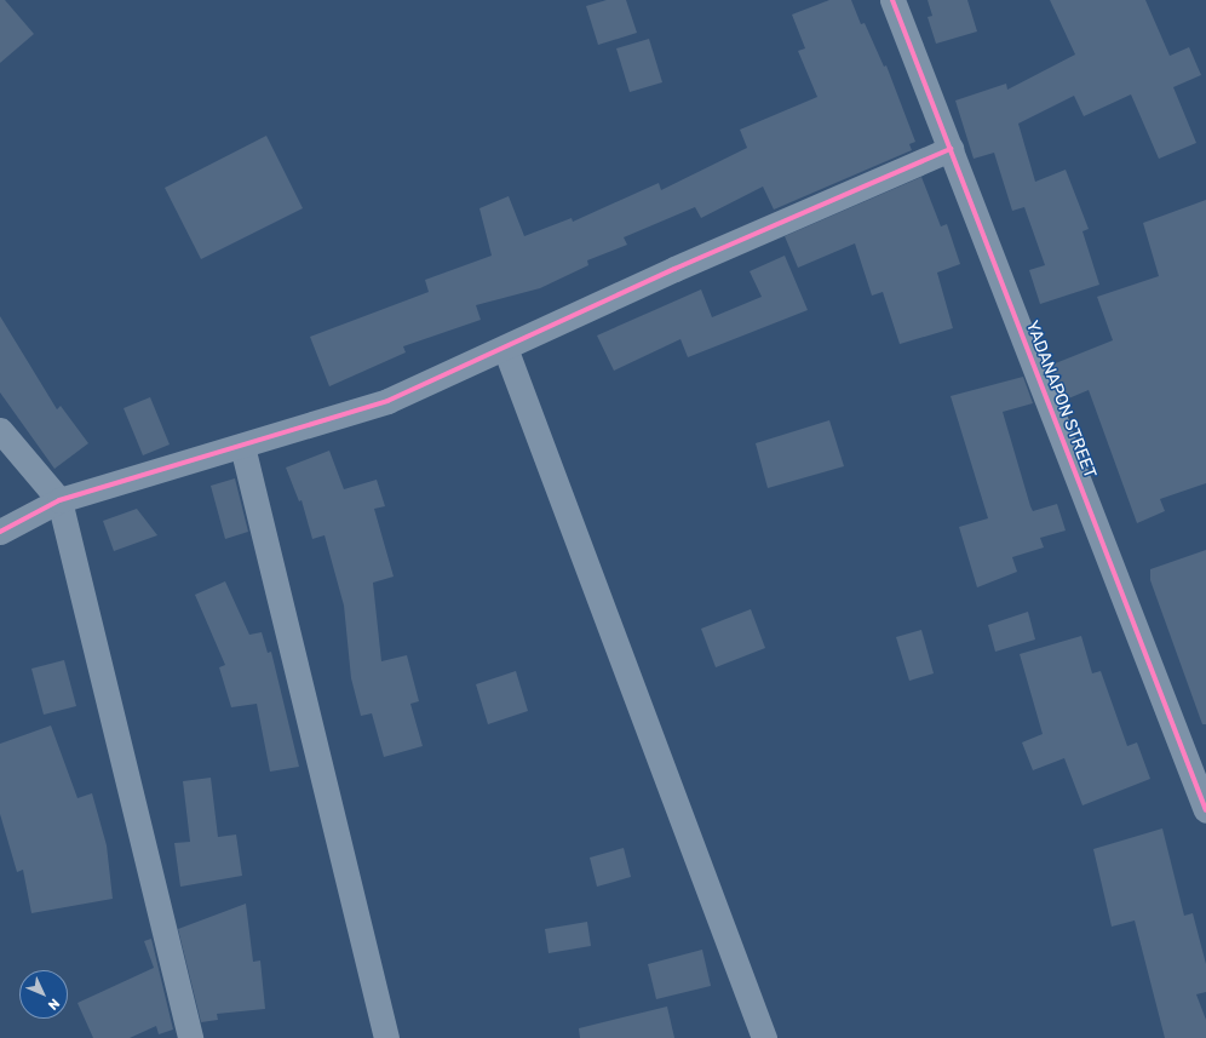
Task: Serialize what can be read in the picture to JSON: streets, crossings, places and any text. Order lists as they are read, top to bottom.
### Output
{
  "streets": {
    "street": ["YADANAPON STREET"]
  },
  "north": "bottom right"
}
